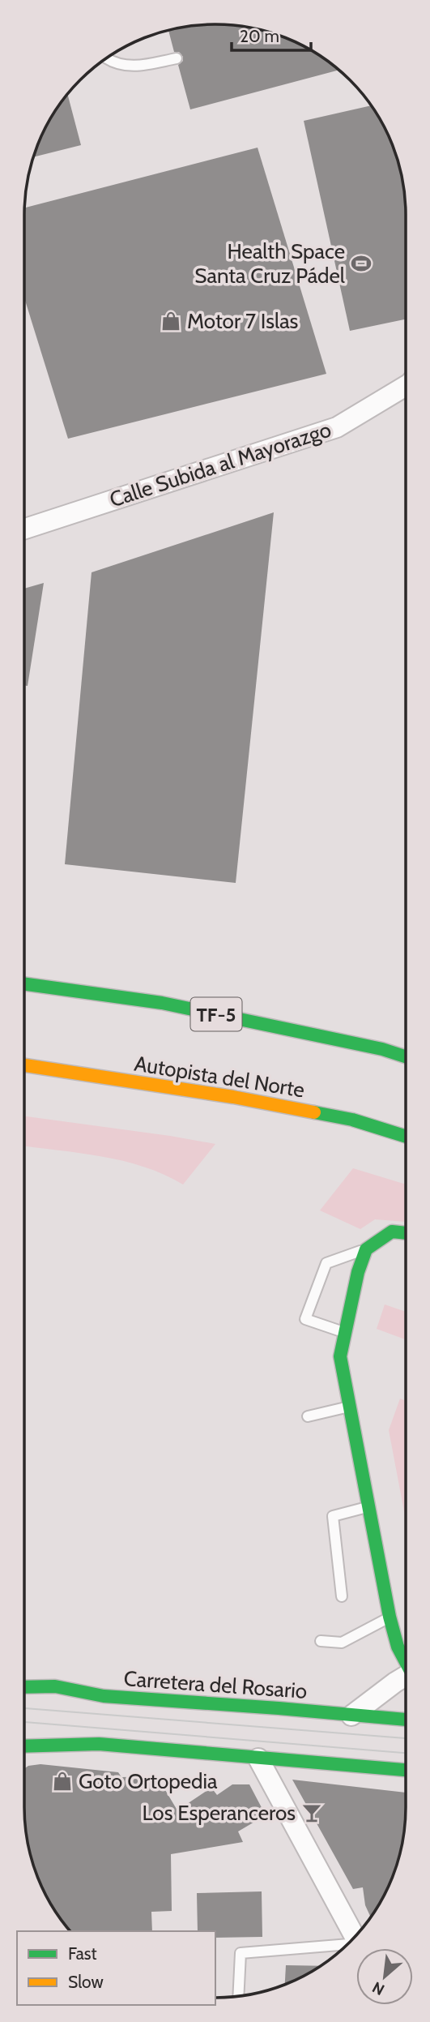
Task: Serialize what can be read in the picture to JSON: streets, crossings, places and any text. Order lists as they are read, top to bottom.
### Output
{
  "streets": {
    "main road": ["TF-5", "Autopista del Norte", "Carretera del Rosario"],
    "street": ["Calle Subida al Mayorazgo"]
  },
  "places": {
    "sports": ["Health Space Santa Cruz Pádel"],
    "shop": ["Motor 7 Islas", "Goto Ortopedia"],
    "bar": ["Los Esperanceros"]
  },
  "legend": ["Fast", "Slow"],
  "scale_bar": "20 m",
  "north": "bottom left"
}
